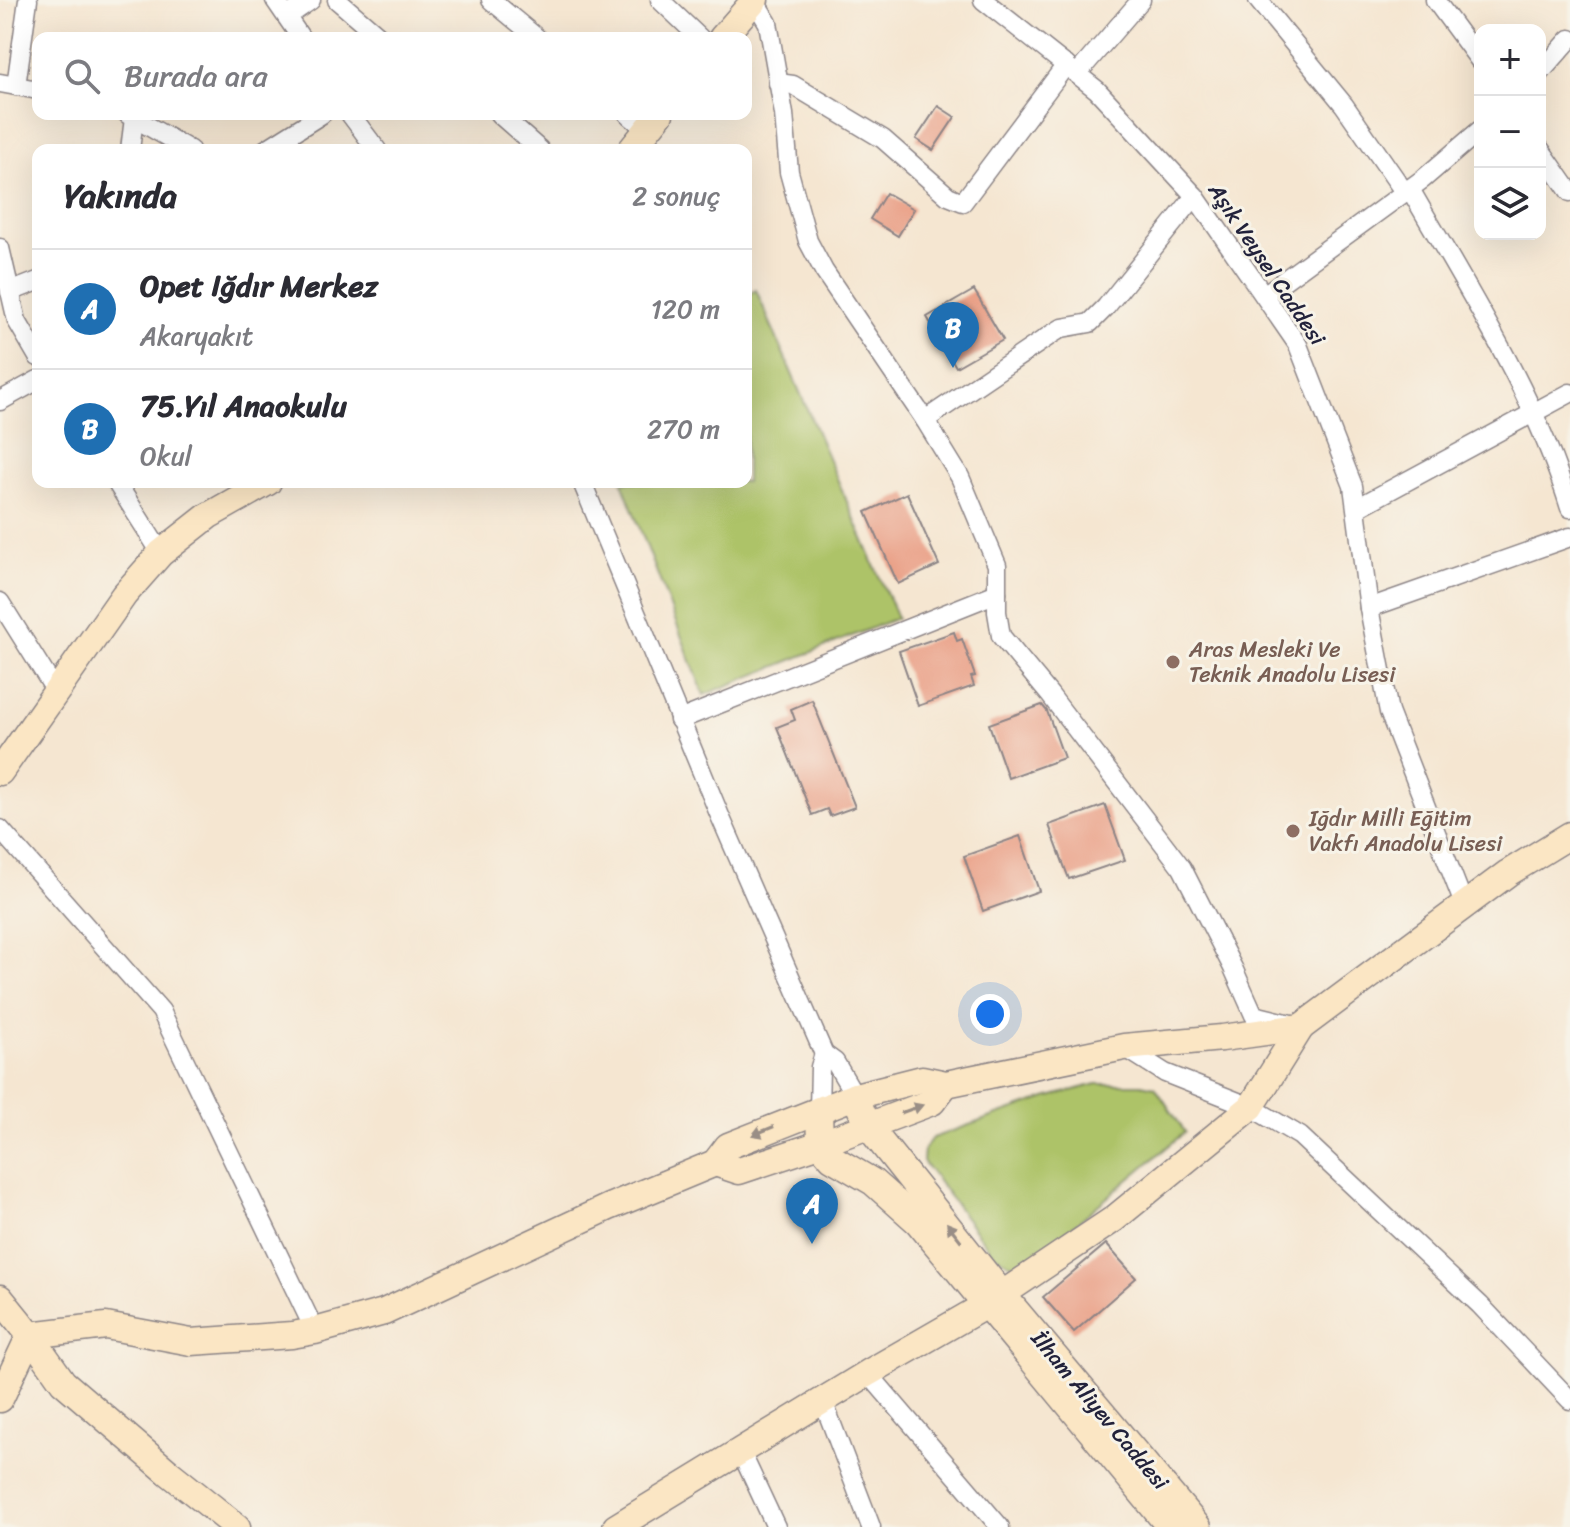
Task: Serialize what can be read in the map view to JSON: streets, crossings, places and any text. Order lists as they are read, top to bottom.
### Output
{
  "streets": {
    "street": ["Aşık Veysel Caddesi", "İlham Aliyev Caddesi"]
  },
  "places": ["Aras Mesleki Ve Teknik Anadolu Lisesi", "Iğdır Milli Eğitim Vakfı Anadolu Lisesi"],
  "page": {
    "map_buttons": ["+", "−"],
    "search": "Burada ara",
    "heading": ["Yakında", "2 sonuç"],
    "list": [
      {
        "mark": "A",
        "name": "Opet Iğdır Merkez",
        "note": "Akaryakıt",
        "value": "120 m"
      },
      {
        "mark": "B",
        "name": "75.Yıl Anaokulu",
        "note": "Okul",
        "value": "270 m"
      }
    ],
    "pins": ["B", "A"]
  }
}
